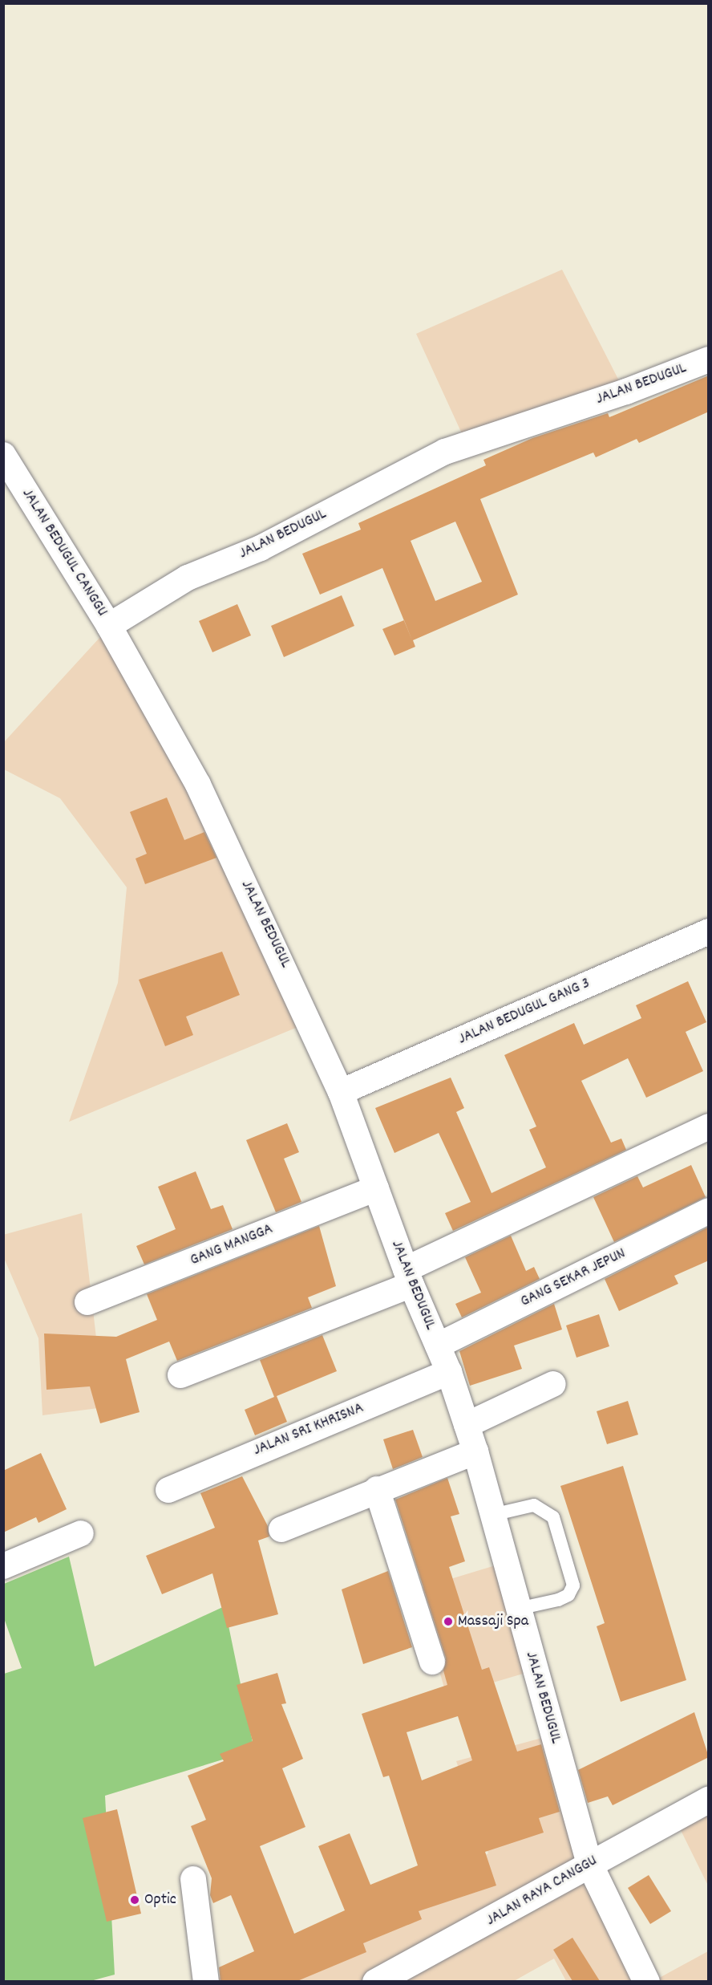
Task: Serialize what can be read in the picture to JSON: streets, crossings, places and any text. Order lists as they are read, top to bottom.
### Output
{
  "streets": {
    "main road": ["JALAN RAYA CANGGU"],
    "street": [
      "JALAN BEDUGUL",
      "JALAN BEDUGUL CANGGU",
      "JALAN BEDUGUL GANG 3",
      "GANG MANGGA",
      "GANG SEKAR JEPUN",
      "JALAN SRI KHRISNA"
    ]
  },
  "crossings": [
    ["JALAN BEDUGUL", "JALAN BEDUGUL CANGGU"],
    ["JALAN BEDUGUL", "JALAN BEDUGUL GANG 3"],
    ["JALAN BEDUGUL", "GANG MANGGA"],
    ["JALAN BEDUGUL", "GANG SEKAR JEPUN"],
    ["JALAN BEDUGUL", "JALAN SRI KHRISNA"],
    ["JALAN BEDUGUL", "JALAN RAYA CANGGU"]
  ],
  "places": ["Massaji Spa", "Optic"]
}
